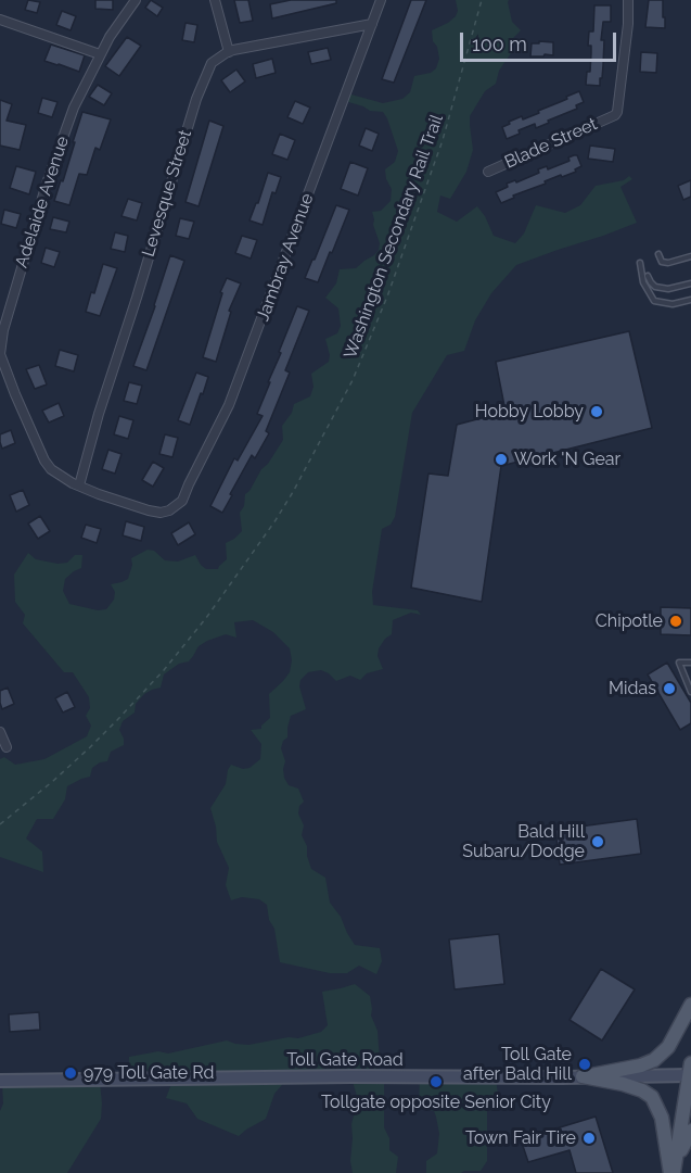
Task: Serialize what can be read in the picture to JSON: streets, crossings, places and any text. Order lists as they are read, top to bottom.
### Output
{
  "streets": {
    "main road": ["Toll Gate Road"],
    "street": [
      "Blade Street",
      "Levesque Street",
      "Adelaide Avenue",
      "Jambray Avenue"
    ],
    "path": ["Washington Secondary Rail Trail"]
  },
  "crossings": [
    ["Levesque Street", "Adelaide Avenue"],
    ["Adelaide Avenue", "Jambray Avenue"]
  ],
  "places": [
    "Hobby Lobby",
    "Work 'N Gear",
    "Chipotle",
    "Midas",
    "Bald Hill Subaru/Dodge",
    "Toll Gate after Bald Hill",
    "979 Toll Gate Rd",
    "Tollgate opposite Senior City",
    "Town Fair Tire"
  ],
  "scale_bar": "100 m"
}
